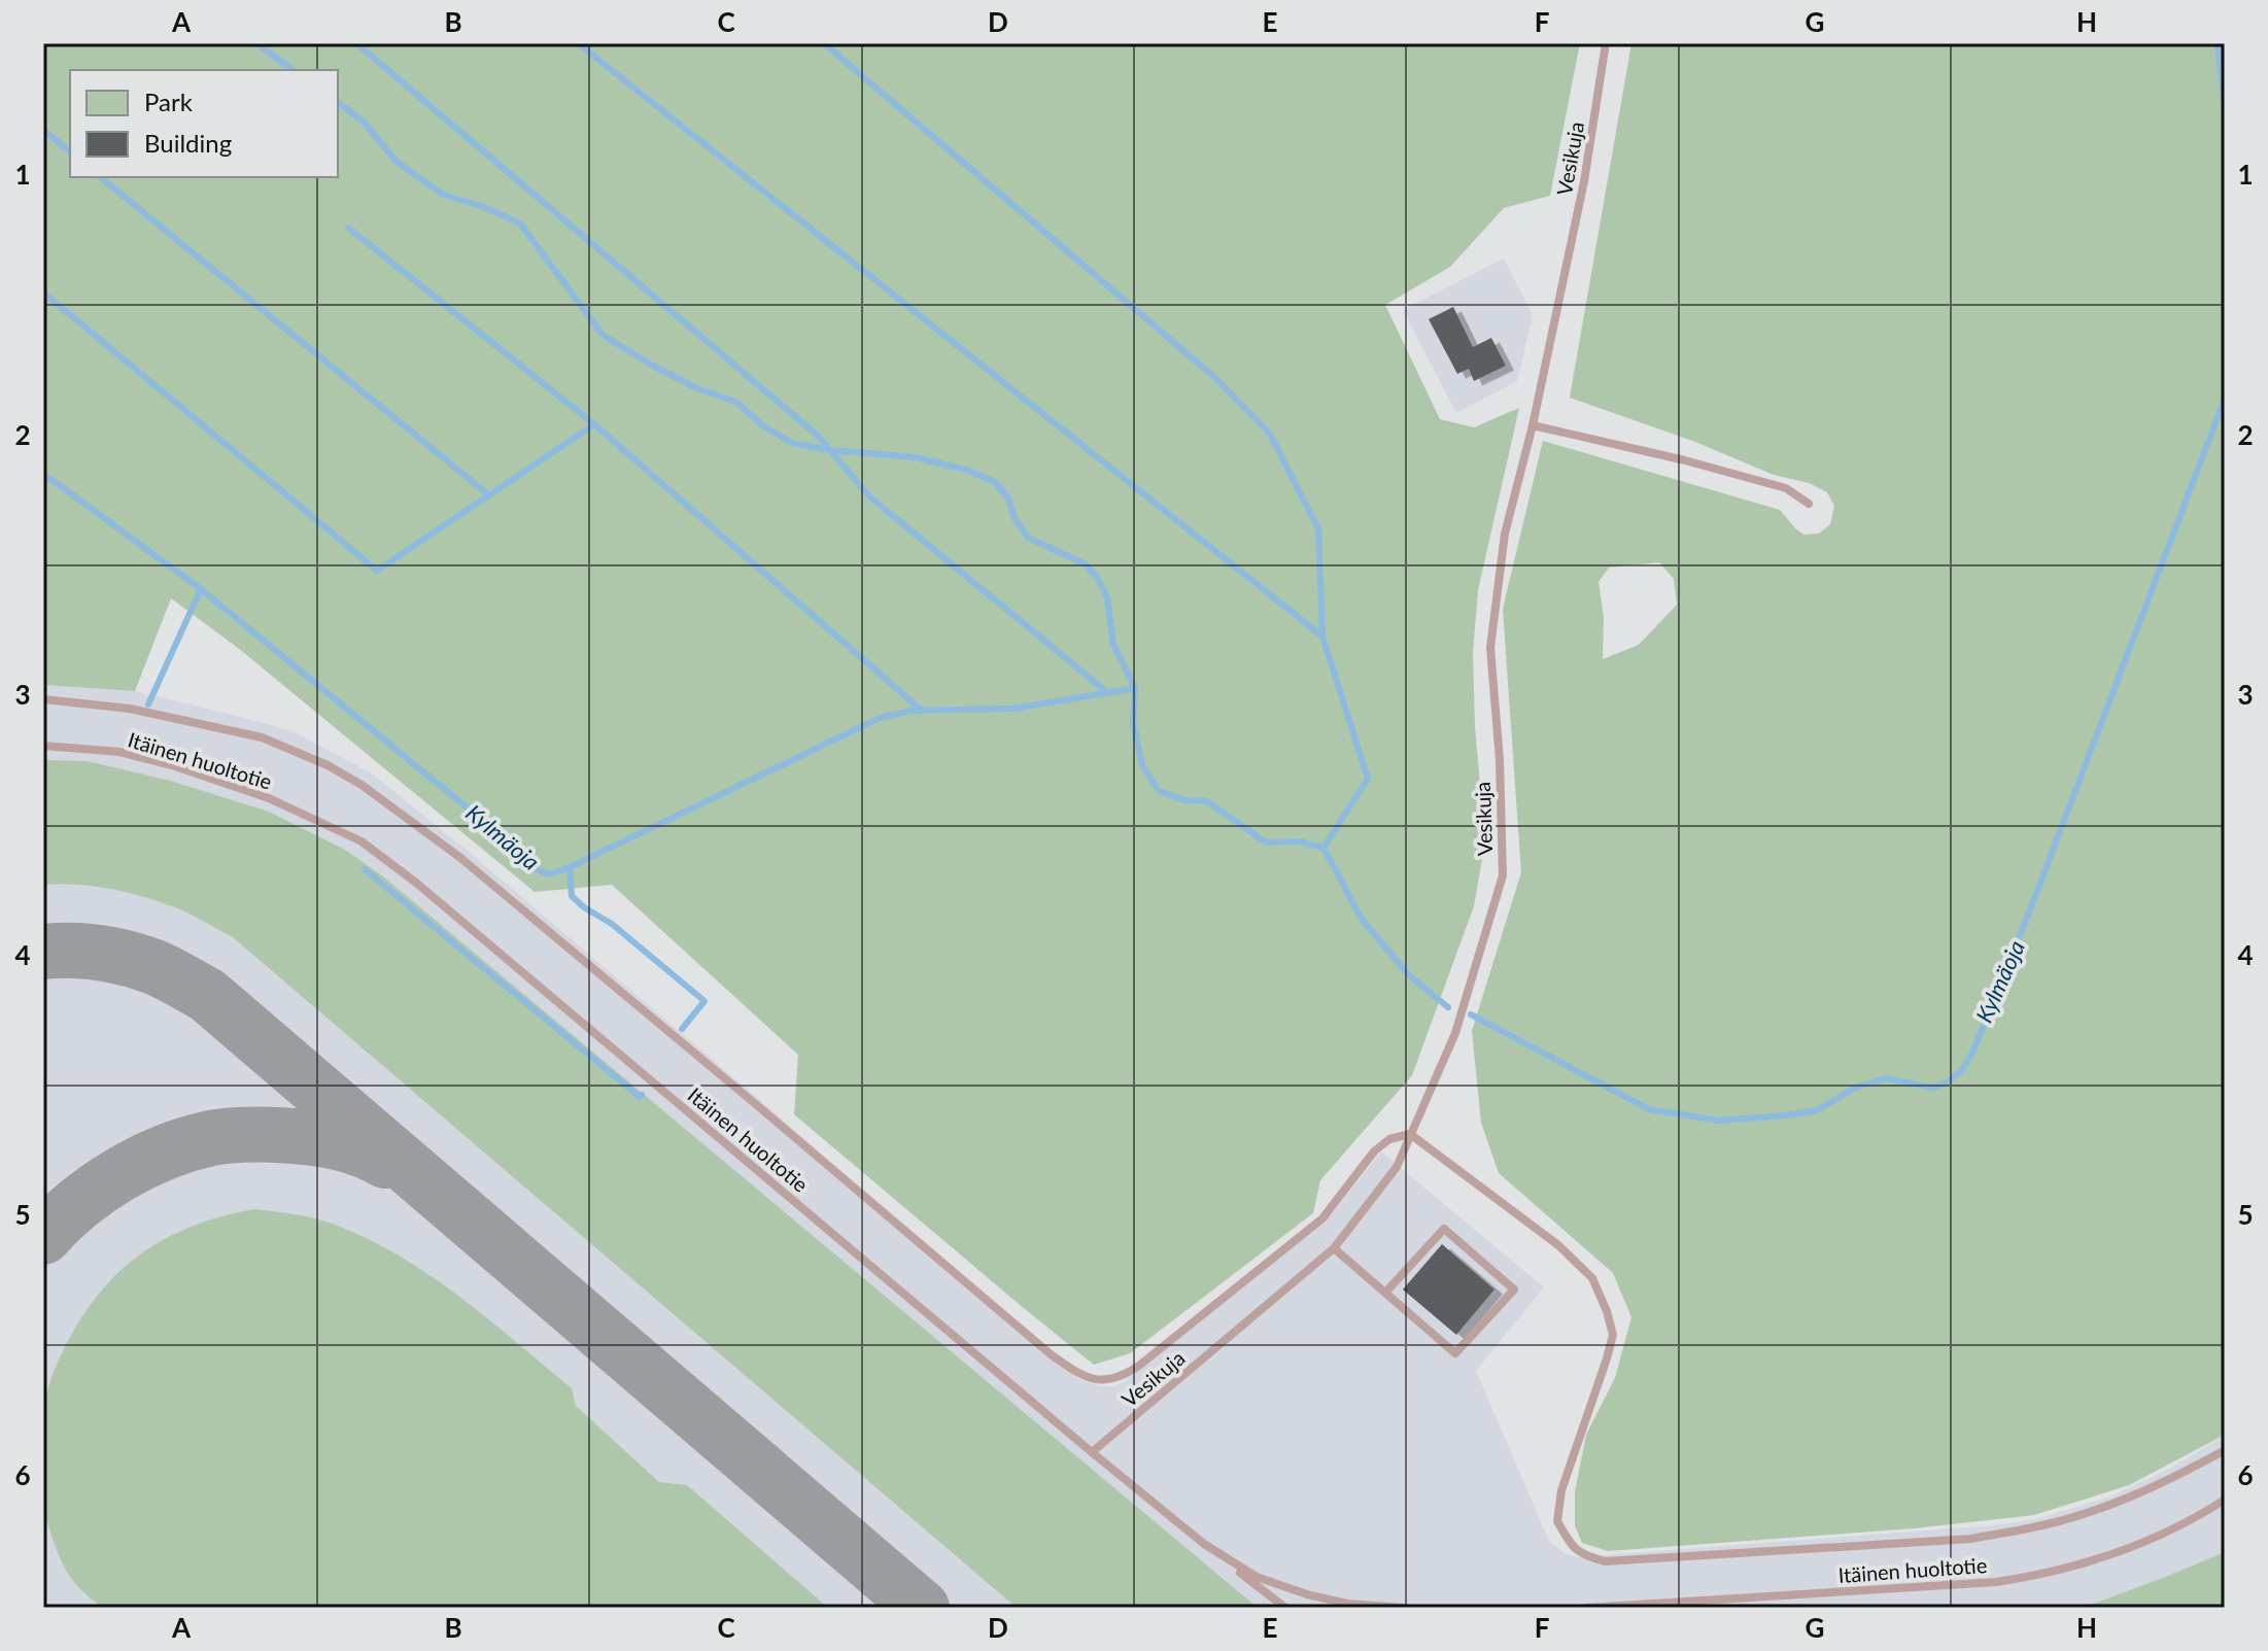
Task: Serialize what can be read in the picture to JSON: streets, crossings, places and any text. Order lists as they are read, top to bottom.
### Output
{
  "streets": {
    "lane": ["Vesikuja", "Itäinen huoltotie"]
  },
  "crossings": [
    ["Vesikuja", "Itäinen huoltotie"]
  ],
  "water": ["Kylmäoja"],
  "legend": ["Park", "Building"],
  "grid": {
    "columns": [
      "A",
      "B",
      "C",
      "D",
      "E",
      "F",
      "G",
      "H"
    ],
    "rows": [
      "1",
      "2",
      "3",
      "4",
      "5",
      "6"
    ]
  }
}
